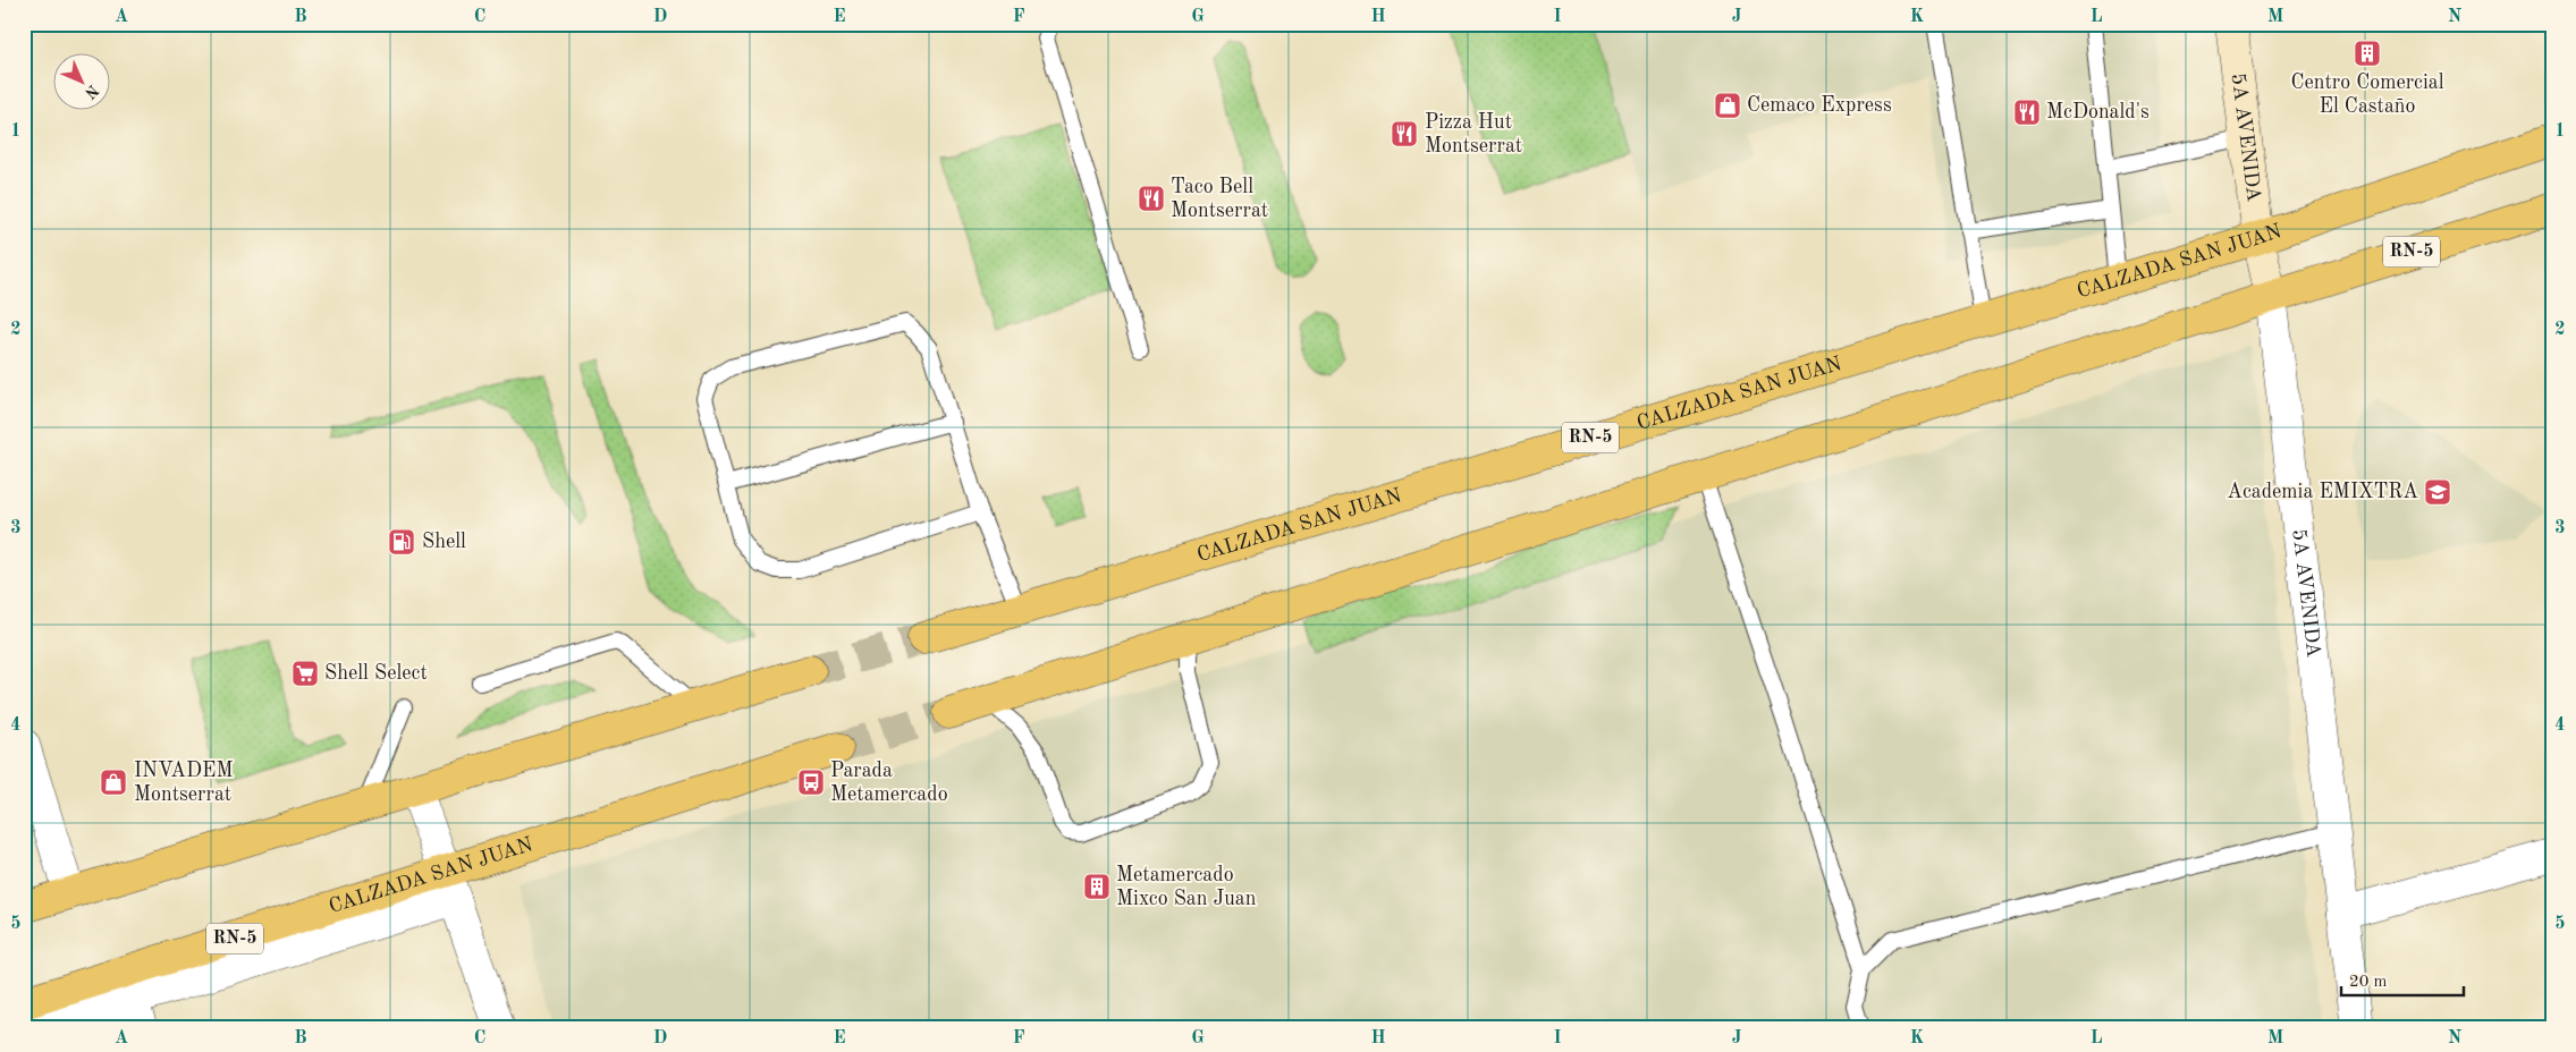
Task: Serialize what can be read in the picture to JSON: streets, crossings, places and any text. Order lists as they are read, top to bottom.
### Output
{
  "streets": {
    "main road": ["5A AVENIDA", "RN-5", "CALZADA SAN JUAN"]
  },
  "crossings": [
    ["5A AVENIDA", "RN-5"],
    ["5A AVENIDA", "CALZADA SAN JUAN"]
  ],
  "places": {
    "building": ["Centro Comercial El Castaño", "Metamercado Mixco San Juan"],
    "shop": ["Cemaco Express", "INVADEM Montserrat"],
    "restaurant": ["McDonald's", "Pizza Hut Montserrat", "Taco Bell Montserrat"],
    "school or university": ["Academia EMIXTRA"],
    "fuel station": ["Shell"],
    "supermarket": ["Shell Select"],
    "bus stop": ["Parada Metamercado"]
  },
  "scale_bar": "20 m",
  "north": "bottom right",
  "grid": {
    "columns": [
      "A",
      "B",
      "C",
      "D",
      "E",
      "F",
      "G",
      "H",
      "I",
      "J",
      "K",
      "L",
      "M",
      "N"
    ],
    "rows": [
      "1",
      "2",
      "3",
      "4",
      "5"
    ]
  }
}
